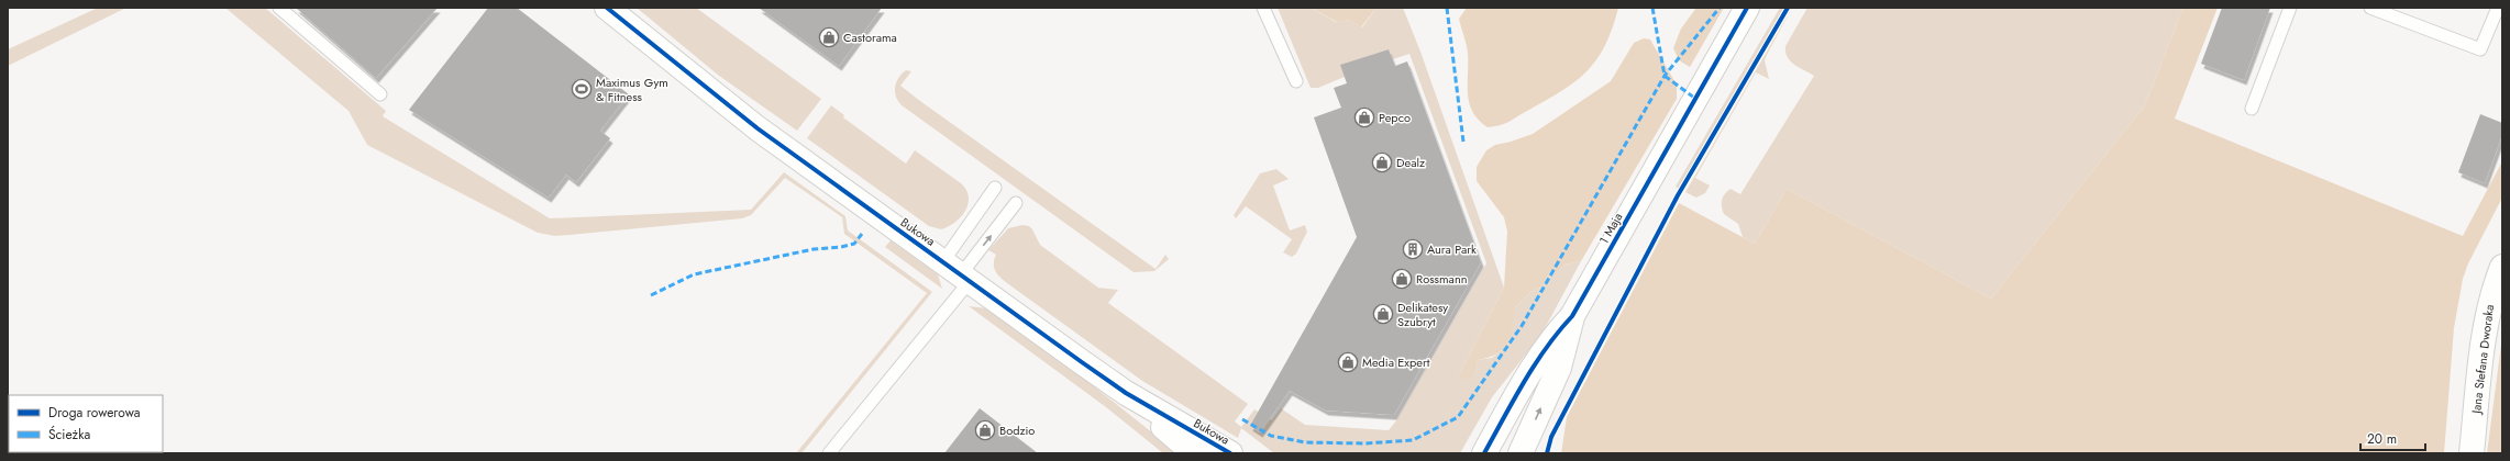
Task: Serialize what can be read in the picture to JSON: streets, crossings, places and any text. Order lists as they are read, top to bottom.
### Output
{
  "streets": {
    "street": ["1 Maja", "Bukowa", "Jana Stefana Dworaka"]
  },
  "places": {
    "shop": [
      "Castorama",
      "Pepco",
      "Dealz",
      "Rossmann",
      "Delikatesy Szubryt",
      "Media Expert",
      "Bodzio"
    ],
    "sports": ["Maximus Gym & Fitness"],
    "building": ["Aura Park"]
  },
  "legend": ["Droga rowerowa", "Ścieżka"],
  "scale_bar": "20 m"
}
